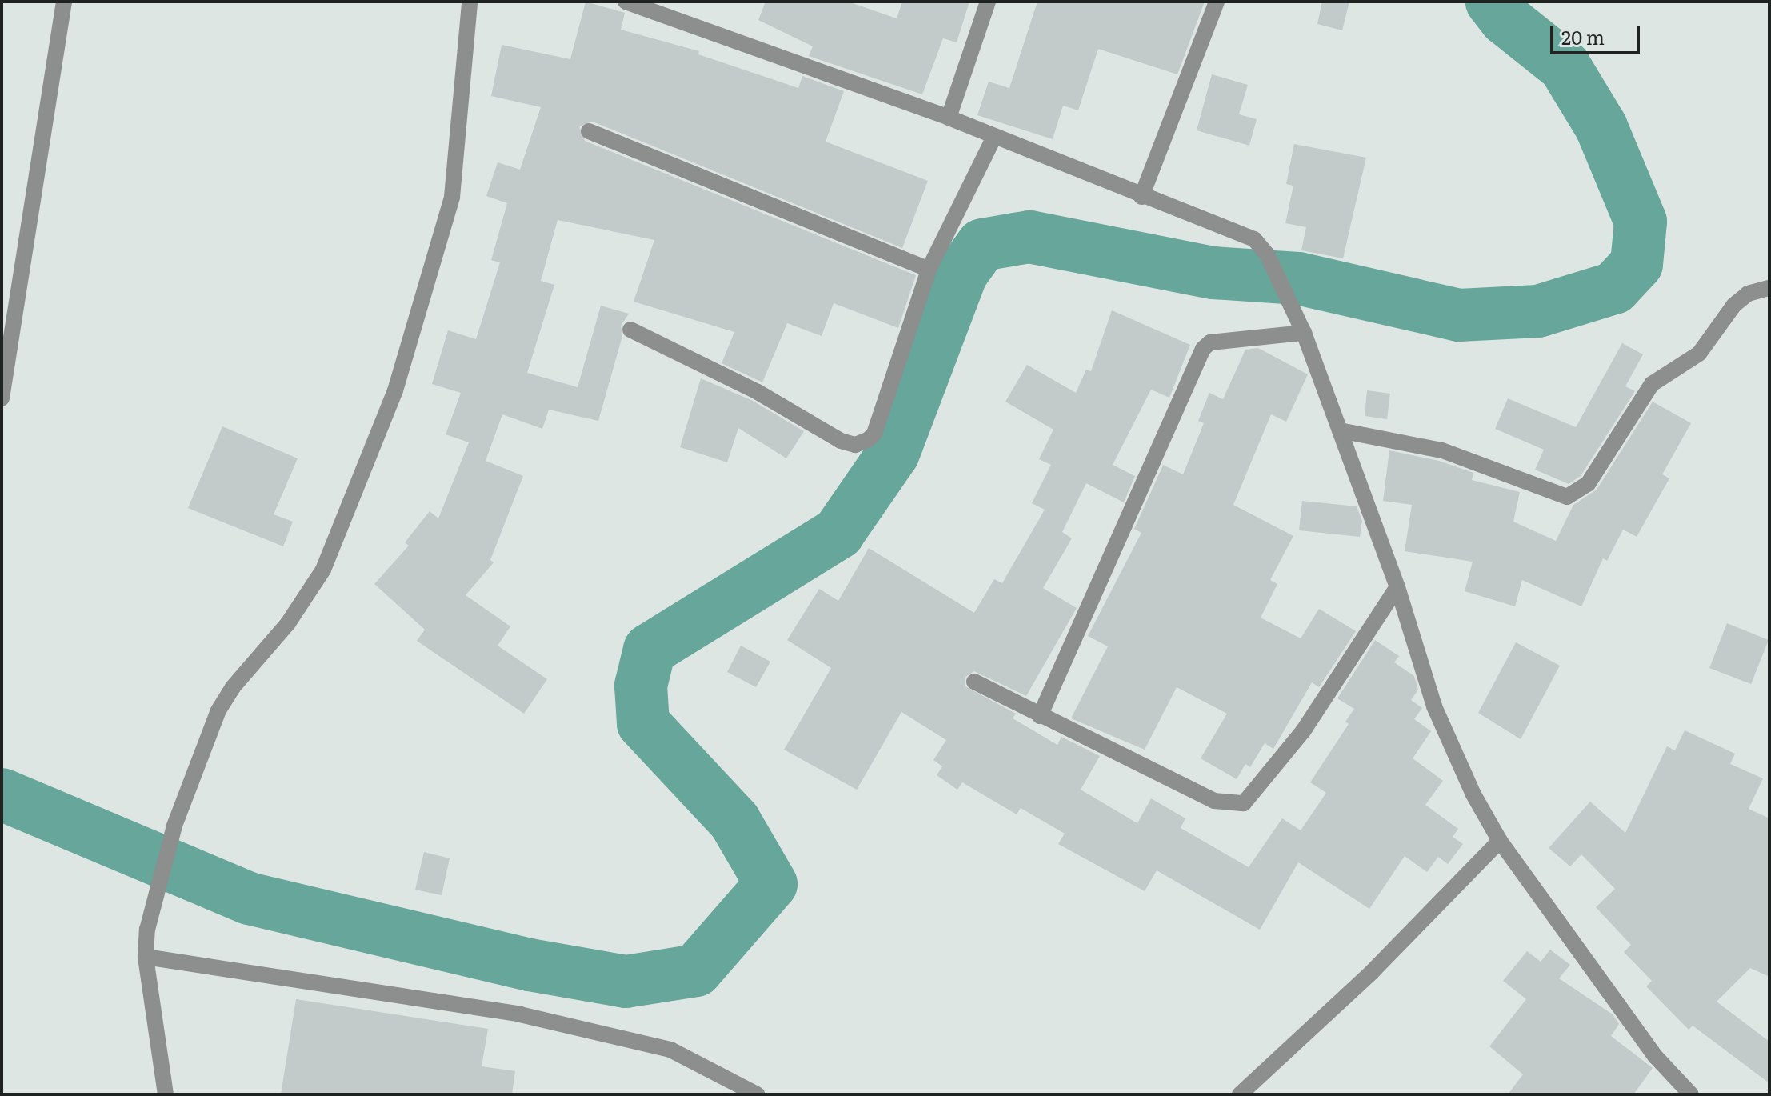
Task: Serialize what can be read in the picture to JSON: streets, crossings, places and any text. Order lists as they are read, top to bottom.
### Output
{
  "scale_bar": "20 m"
}
